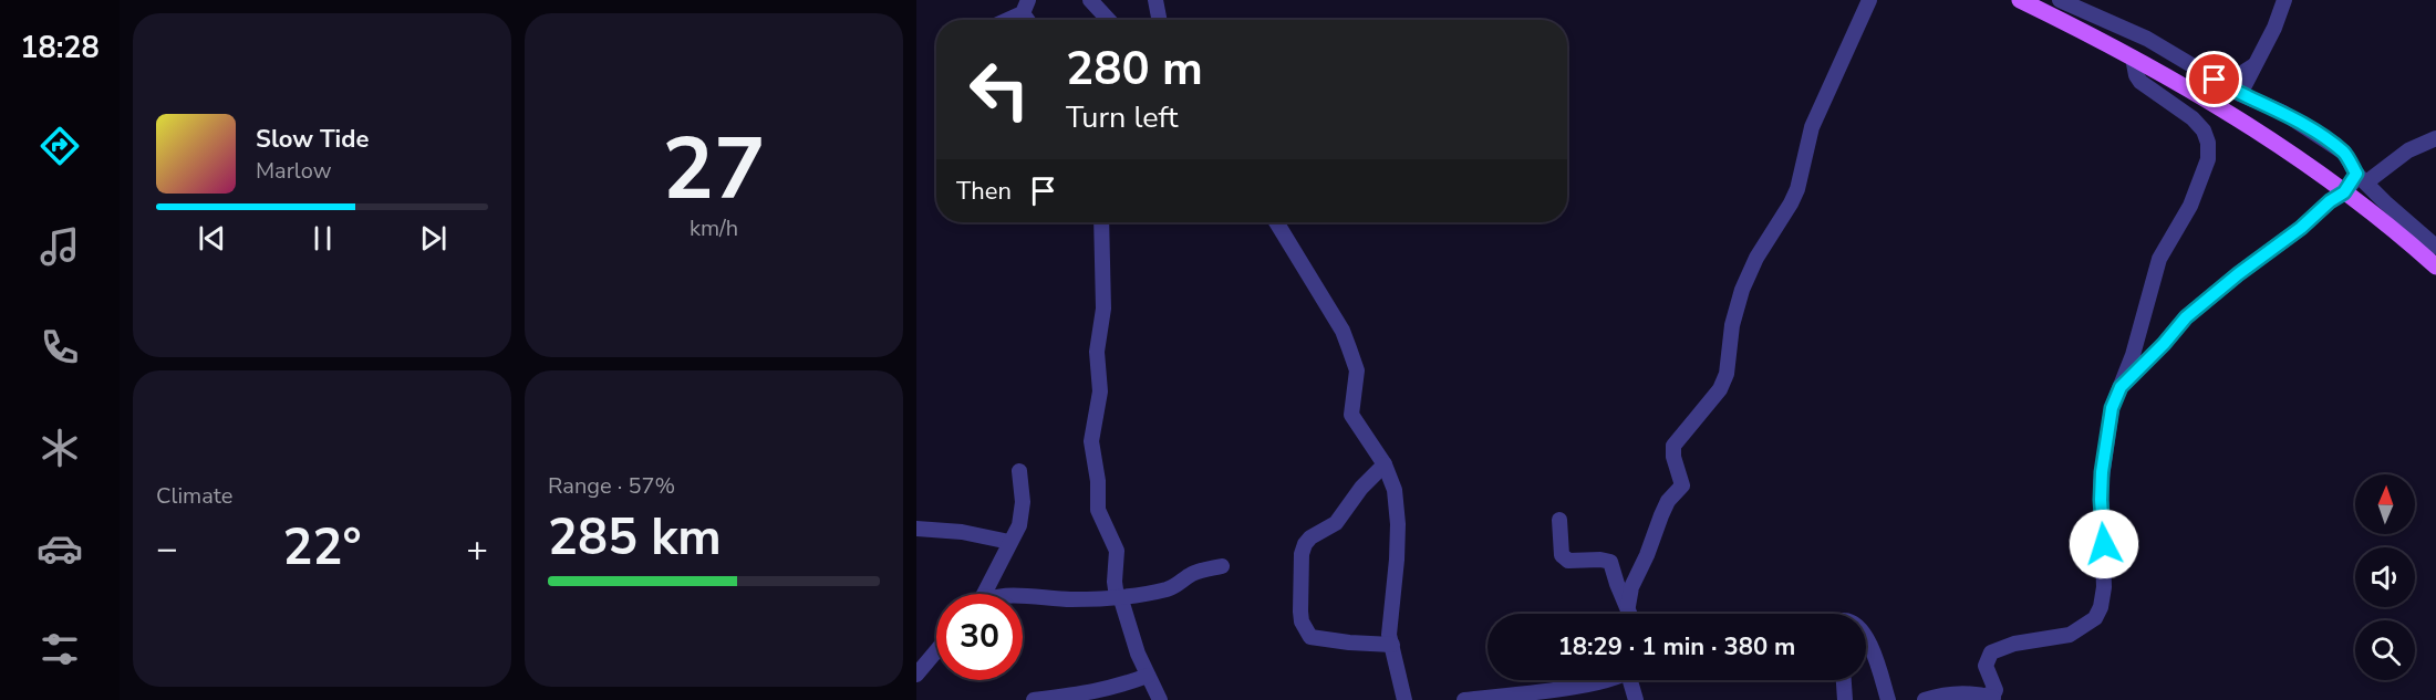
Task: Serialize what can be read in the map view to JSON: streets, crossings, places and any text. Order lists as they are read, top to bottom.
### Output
{
  "north": "top",
  "page": {
    "tabs": "18:28",
    "tile": [
      ["27", "km/h"],
      "Climate",
      ["Range · 57%", "285 km"]
    ],
    "turn": ["280 m", "Turn left"],
    "song": ["Slow Tide", "Marlow"],
    "then": "Then",
    "heat": ["−", "22°", "+"],
    "limit": "30",
    "trip": "18:29 · 1 min · 380 m"
  }
}
